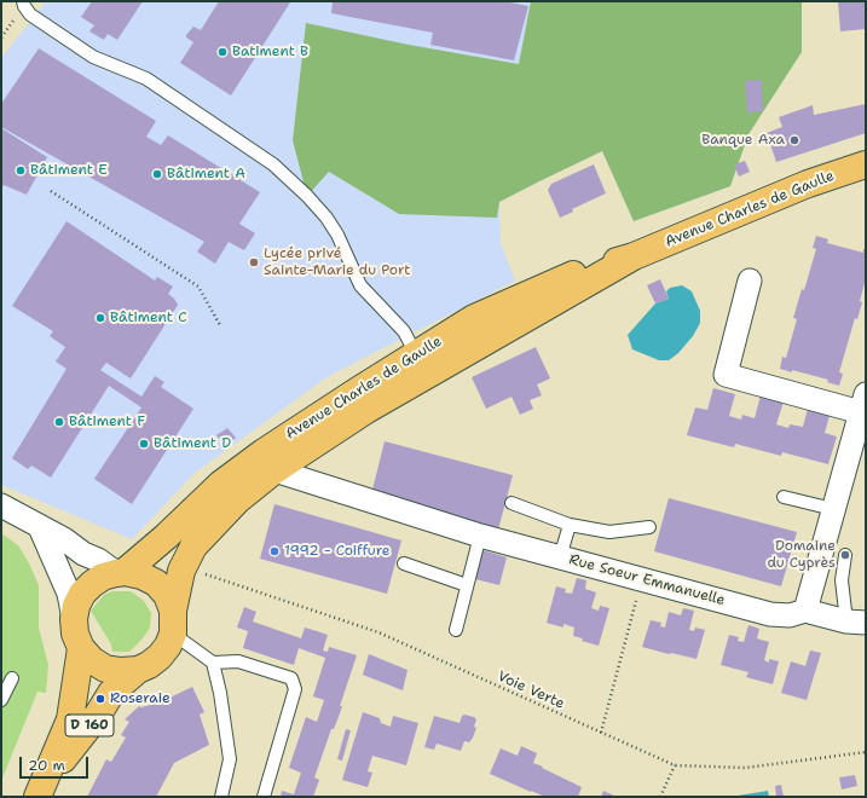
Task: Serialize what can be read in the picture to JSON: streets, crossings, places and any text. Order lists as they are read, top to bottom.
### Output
{
  "streets": {
    "main road": ["Avenue Charles de Gaulle", "D 160"],
    "street": ["Rue Soeur Emmanuelle"],
    "path": ["Voie Verte"]
  },
  "crossings": [
    ["Avenue Charles de Gaulle", "Rue Soeur Emmanuelle"],
    ["Avenue Charles de Gaulle", "D 160"]
  ],
  "places": [
    "Batiment B",
    "Banque Axa",
    "Bâtiment E",
    "Bâtiment A",
    "Lycée privé Sainte-Marie du Port",
    "Bâtiment C",
    "Bâtiment F",
    "Bâtiment D",
    "1992 - Coiffure",
    "Domaine du Cyprès",
    "Roseraie"
  ],
  "scale_bar": "20 m"
}
